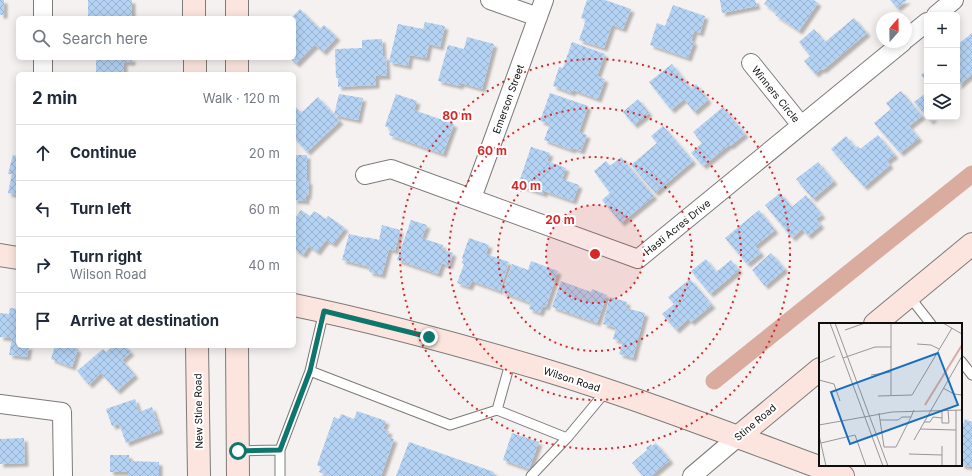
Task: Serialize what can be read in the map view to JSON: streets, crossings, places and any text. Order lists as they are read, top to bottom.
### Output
{
  "streets": {
    "street": [
      "Winners Circle",
      "Emerson Street",
      "Hasti Acres Drive",
      "Wilson Road",
      "New Stine Road",
      "Stine Road"
    ]
  },
  "crossings": [
    ["Winners Circle", "Hasti Acres Drive"],
    ["Emerson Street", "Hasti Acres Drive"],
    ["Wilson Road", "Stine Road"]
  ],
  "north": "top",
  "page": {
    "map_buttons": ["+", "−"],
    "search": "Search here",
    "heading": ["2 min", "Walk · 120 m"],
    "list": [
      ["Continue", "20 m"],
      ["Turn left", "60 m"],
      ["Turn right", "Wilson Road", "40 m"],
      "Arrive at destination"
    ]
  },
  "rings": [
    "80 m",
    "60 m",
    "40 m",
    "20 m"
  ]
}
